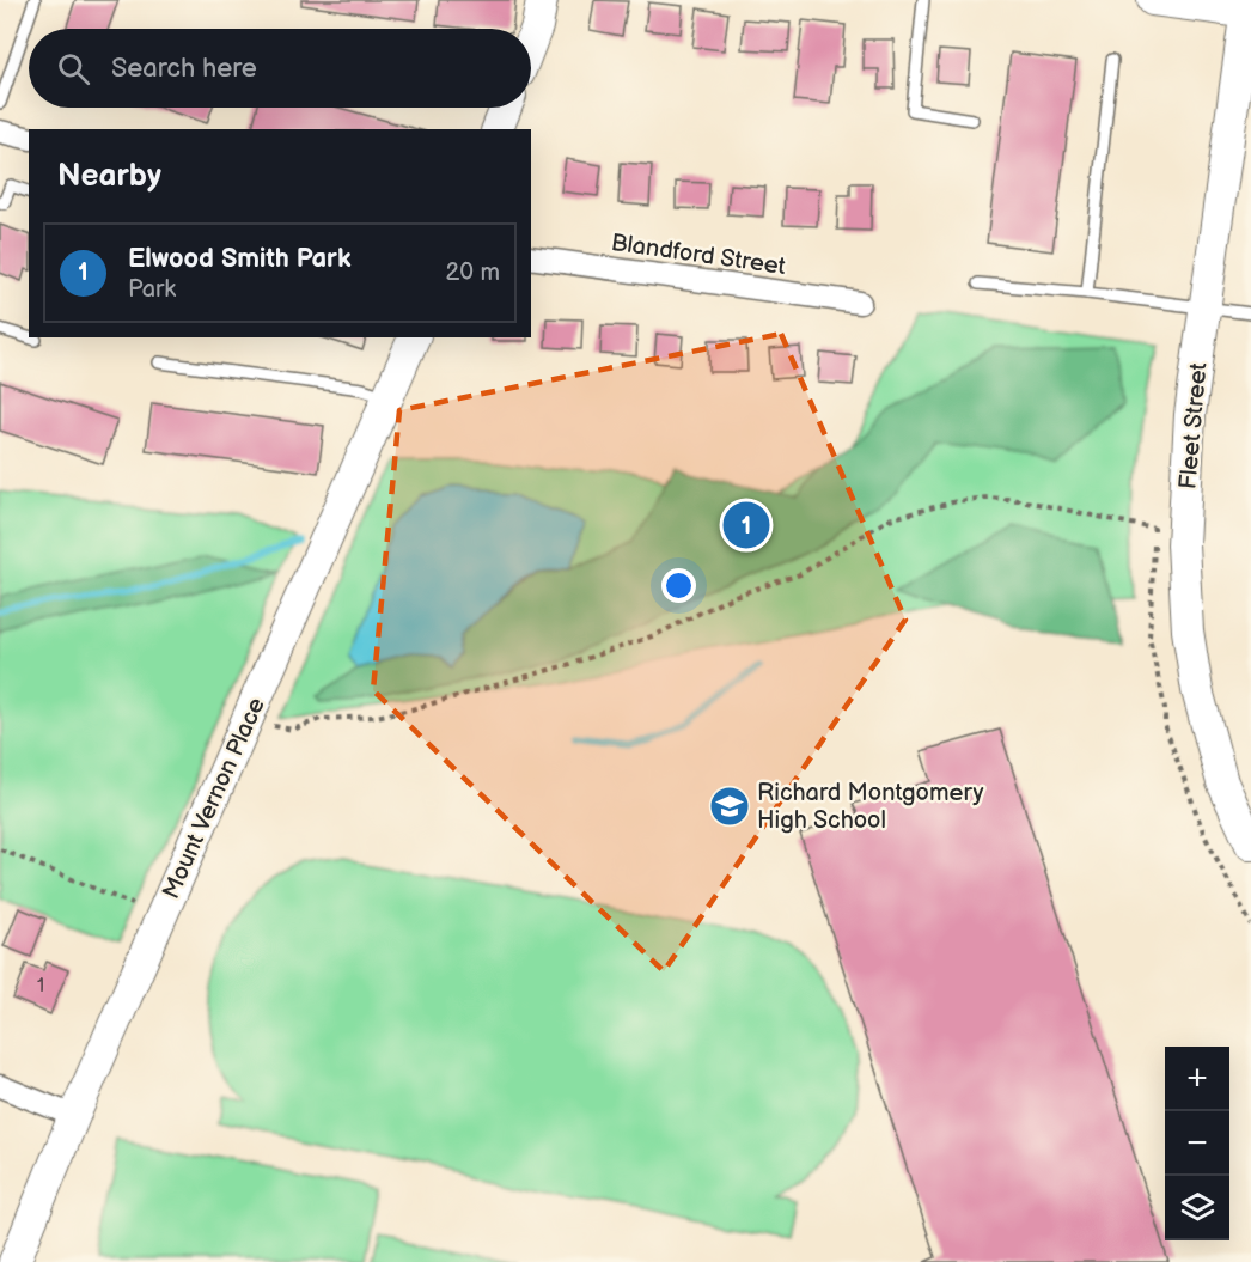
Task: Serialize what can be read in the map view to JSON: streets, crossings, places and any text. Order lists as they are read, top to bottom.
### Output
{
  "streets": {
    "street": ["Blandford Street", "Fleet Street", "Mount Vernon Place"]
  },
  "places": {
    "school or university": ["Richard Montgomery High School"]
  },
  "house_numbers": ["1"],
  "page": {
    "search": "Search here",
    "heading": "Nearby",
    "list": [
      {
        "mark": "1",
        "name": "Elwood Smith Park",
        "note": "Park",
        "value": "20 m"
      }
    ],
    "pins": "1",
    "map_buttons": ["+", "−"]
  }
}
